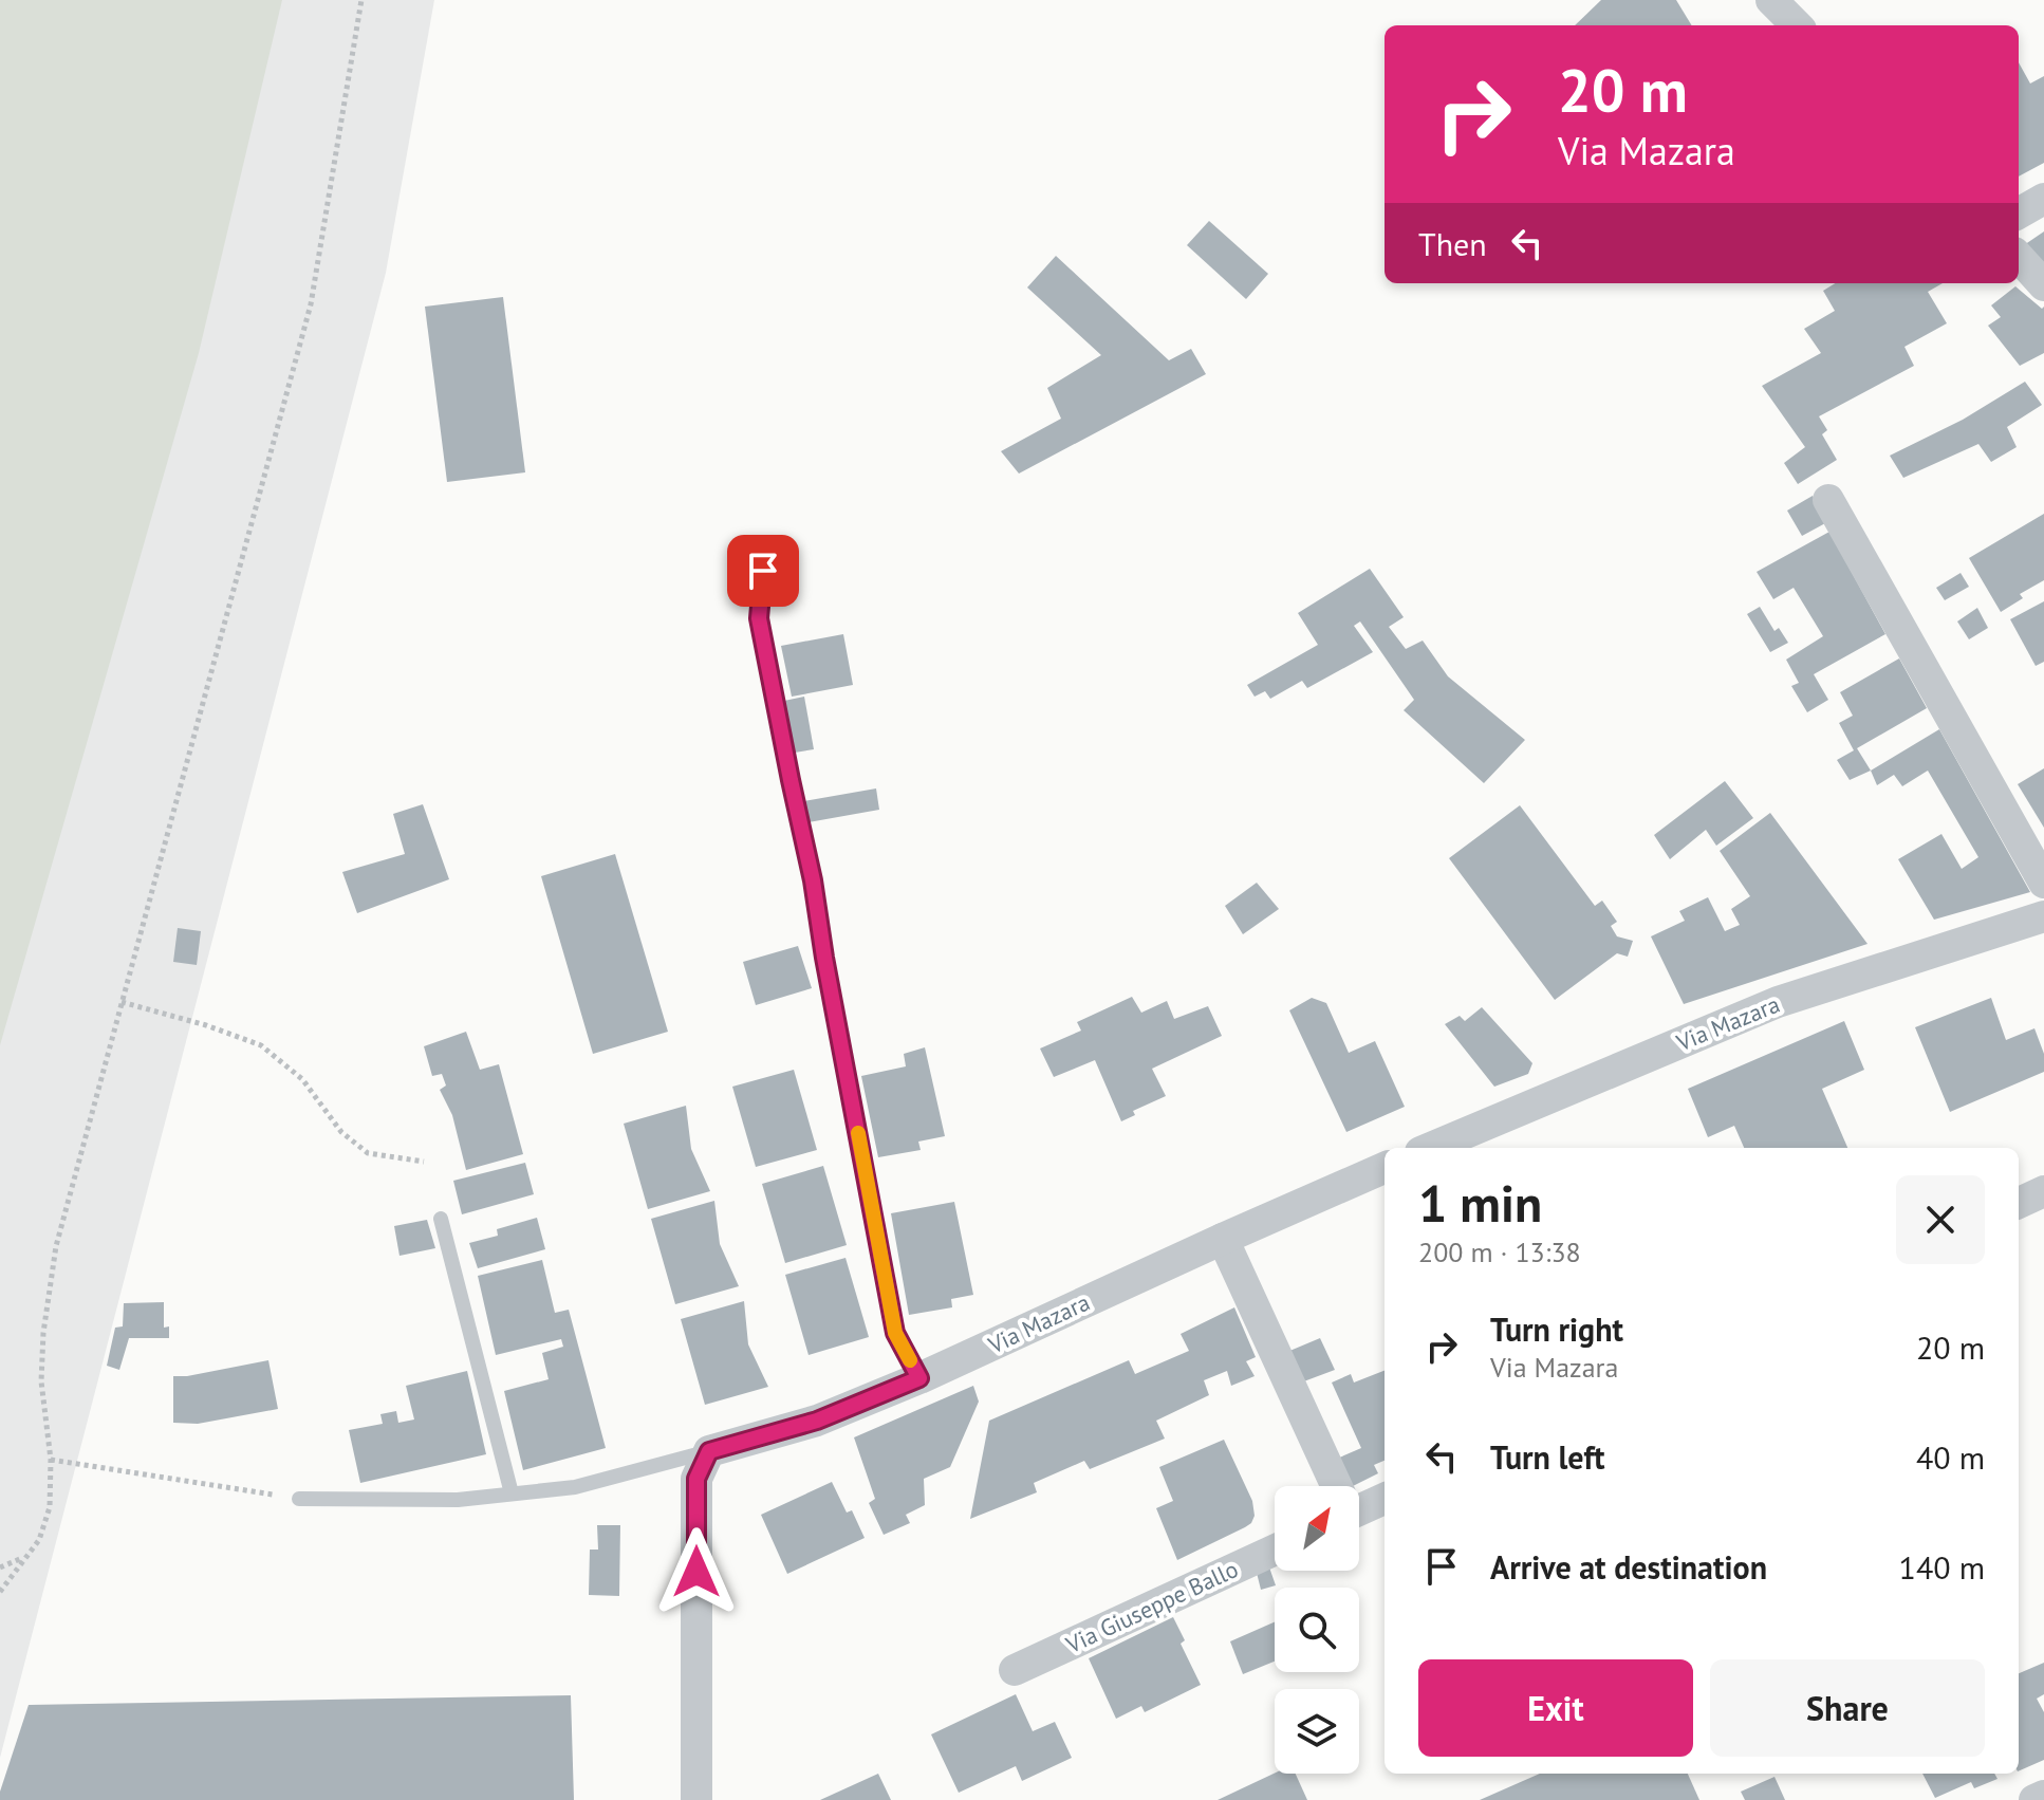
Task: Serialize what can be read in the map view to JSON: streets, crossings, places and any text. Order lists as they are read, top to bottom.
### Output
{
  "streets": {
    "street": ["Via Mazara", "Via Giuseppe Ballo"]
  },
  "north": "top right",
  "page": {
    "turn": ["20 m", "Via Mazara"],
    "then": "Then",
    "heading": ["1 min", "200 m · 13:38"],
    "list": [
      {
        "name": "Turn right",
        "note": "Via Mazara",
        "value": "20 m"
      },
      {
        "name": "Turn left",
        "value": "40 m"
      },
      {
        "name": "Arrive at destination",
        "value": "140 m"
      }
    ],
    "buttons": ["Exit", "Share"]
  }
}
